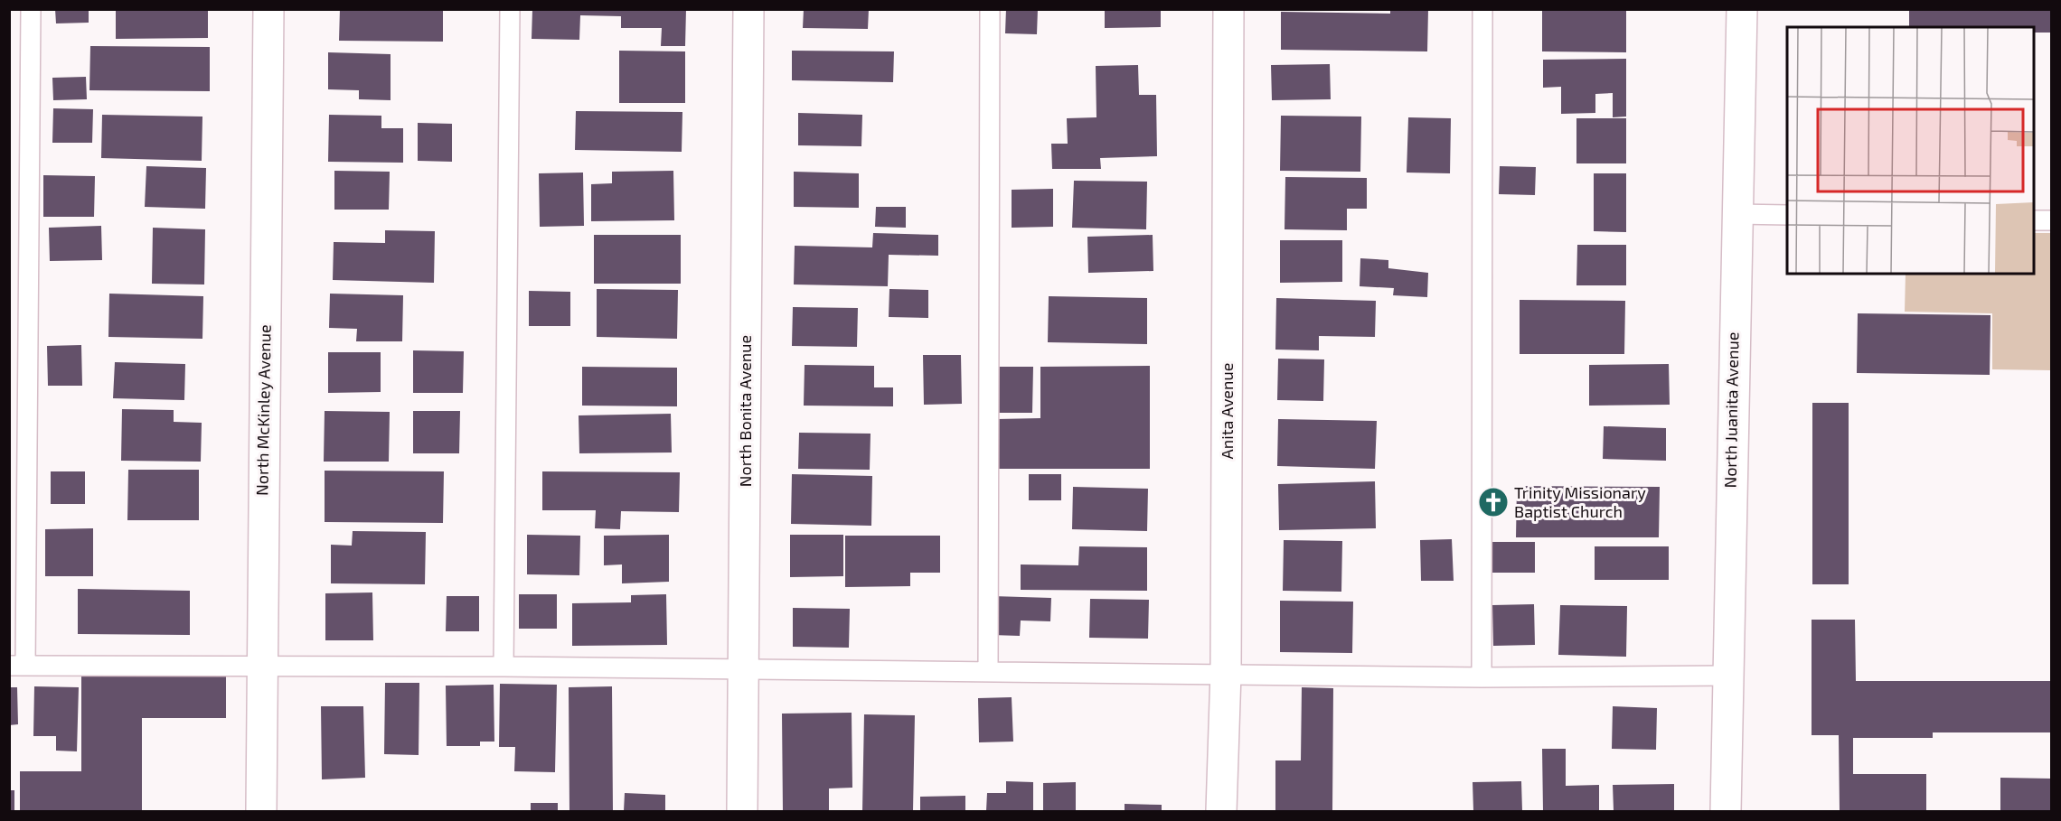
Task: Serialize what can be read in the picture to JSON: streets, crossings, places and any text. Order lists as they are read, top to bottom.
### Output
{
  "streets": {
    "street": [
      "North McKinley Avenue",
      "North Juanita Avenue",
      "North Bonita Avenue",
      "Anita Avenue"
    ]
  },
  "places": {
    "church": ["Trinity Missionary Baptist Church"]
  }
}
